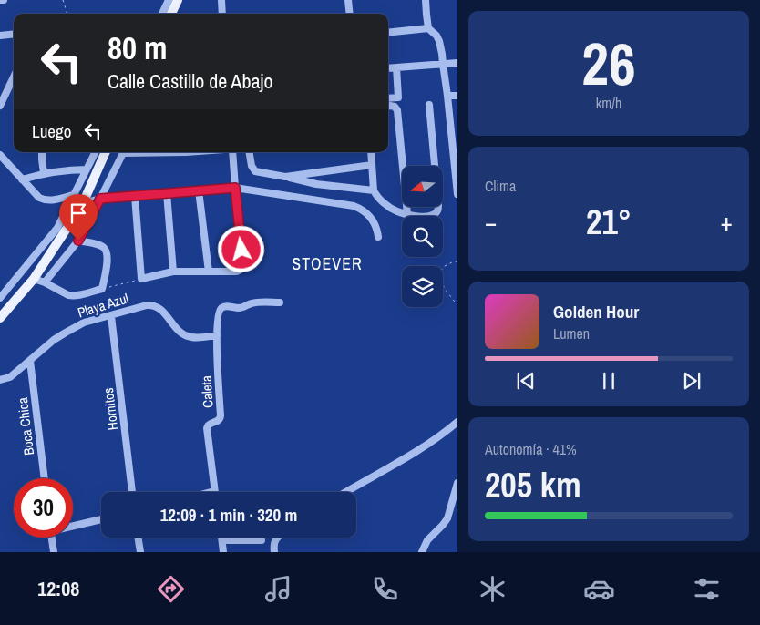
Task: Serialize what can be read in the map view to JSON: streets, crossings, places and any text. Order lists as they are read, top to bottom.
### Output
{
  "streets": {
    "street": [
      "Playa Azul",
      "Caleta",
      "Hornitos",
      "Boca Chica"
    ]
  },
  "crossings": [
    ["Playa Azul", "Caleta"],
    ["Playa Azul", "Hornitos"],
    ["Playa Azul", "Boca Chica"]
  ],
  "districts": ["STOEVER"],
  "north": "left",
  "page": {
    "tile": [
      ["26", "km/h"],
      "Clima",
      ["Autonomía · 41%", "205 km"]
    ],
    "turn": ["80 m", "Calle Castillo de Abajo"],
    "then": "Luego",
    "heat": ["−", "21°", "+"],
    "song": ["Golden Hour", "Lumen"],
    "limit": "30",
    "trip": "12:09 · 1 min · 320 m",
    "tabs": "12:08"
  }
}
